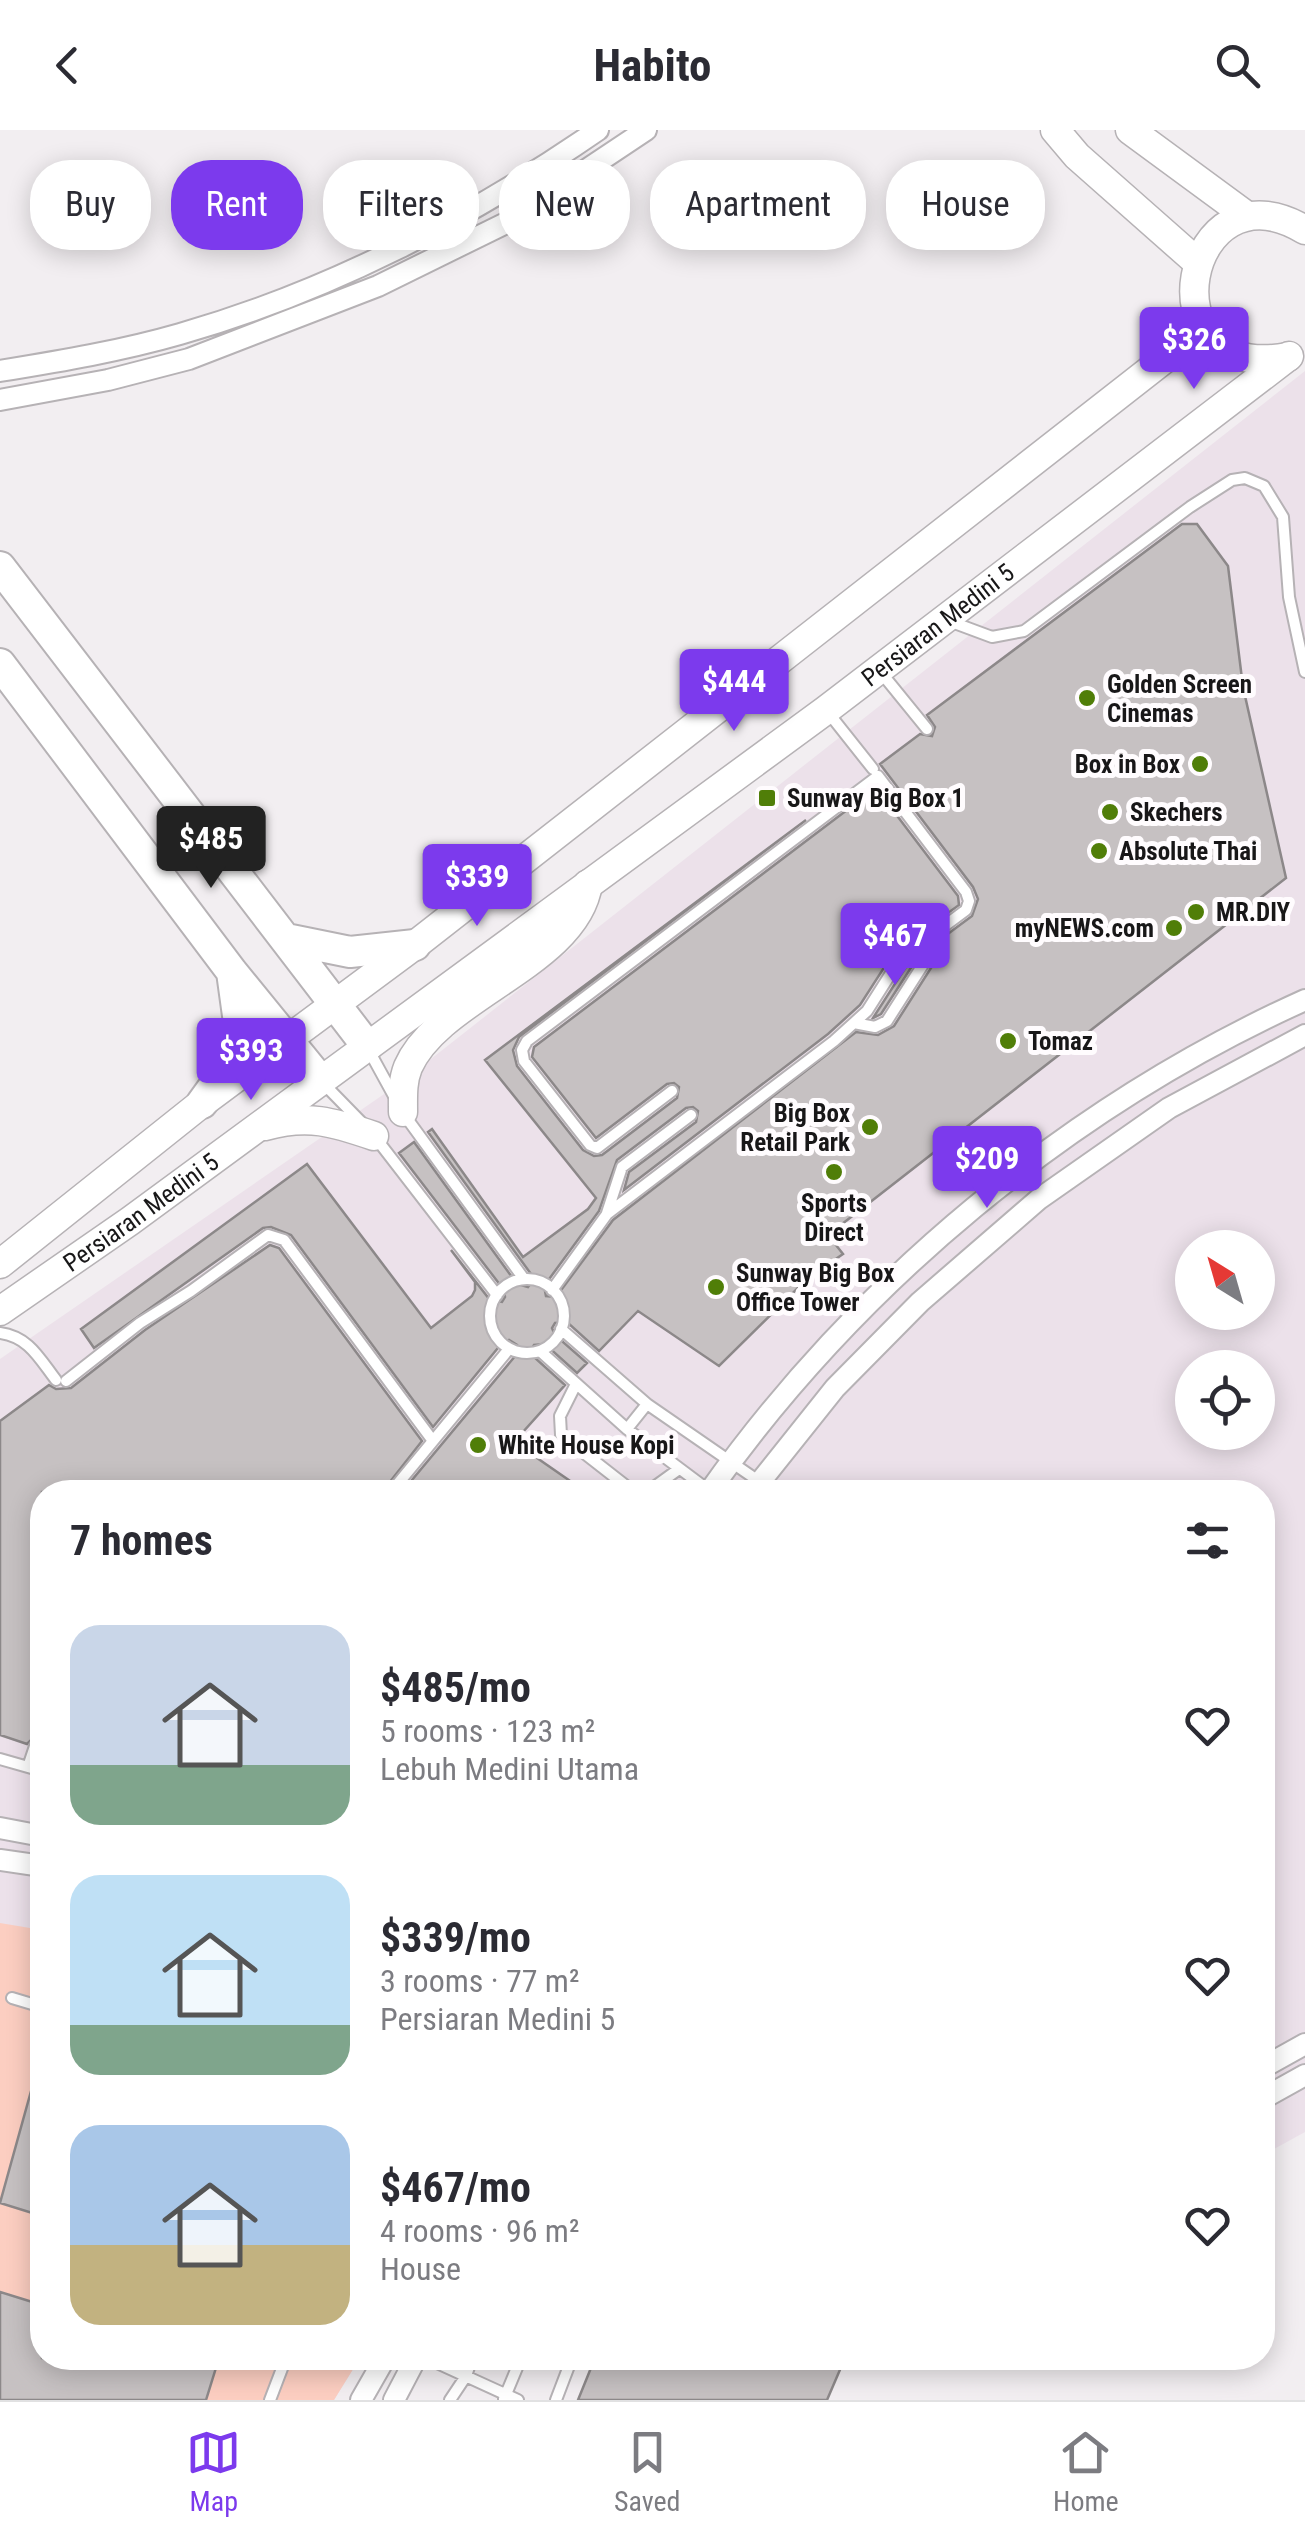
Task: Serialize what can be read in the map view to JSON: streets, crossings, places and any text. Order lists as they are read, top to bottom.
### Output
{
  "streets": {
    "street": ["Persiaran Medini 5"]
  },
  "places": {
    "other": [
      "Golden Screen Cinemas",
      "Box in Box",
      "Skechers",
      "Absolute Thai",
      "MR.DIY",
      "myNEWS.com",
      "Tomaz",
      "Big Box Retail Park",
      "Sports Direct",
      "Sunway Big Box Office Tower",
      "White House Kopi"
    ],
    "transit": ["Sunway Big Box 1"]
  },
  "north": "top left",
  "page": {
    "header": "Habito",
    "chip": [
      "Buy",
      "Rent",
      "Filters",
      "New",
      "Apartment",
      "House"
    ],
    "price": [
      "$326",
      "$444",
      "$485",
      "$339",
      "$467",
      "$393",
      "$209"
    ],
    "heading": "7 homes",
    "list": [
      {
        "name": "$485/mo",
        "note": "5 rooms · 123 m² · Lebuh Medini Utama"
      },
      {
        "name": "$339/mo",
        "note": "3 rooms · 77 m² · Persiaran Medini 5"
      },
      {
        "name": "$467/mo",
        "note": "4 rooms · 96 m² · House"
      }
    ],
    "tabs": ["Map", "Saved", "Home"]
  }
}
